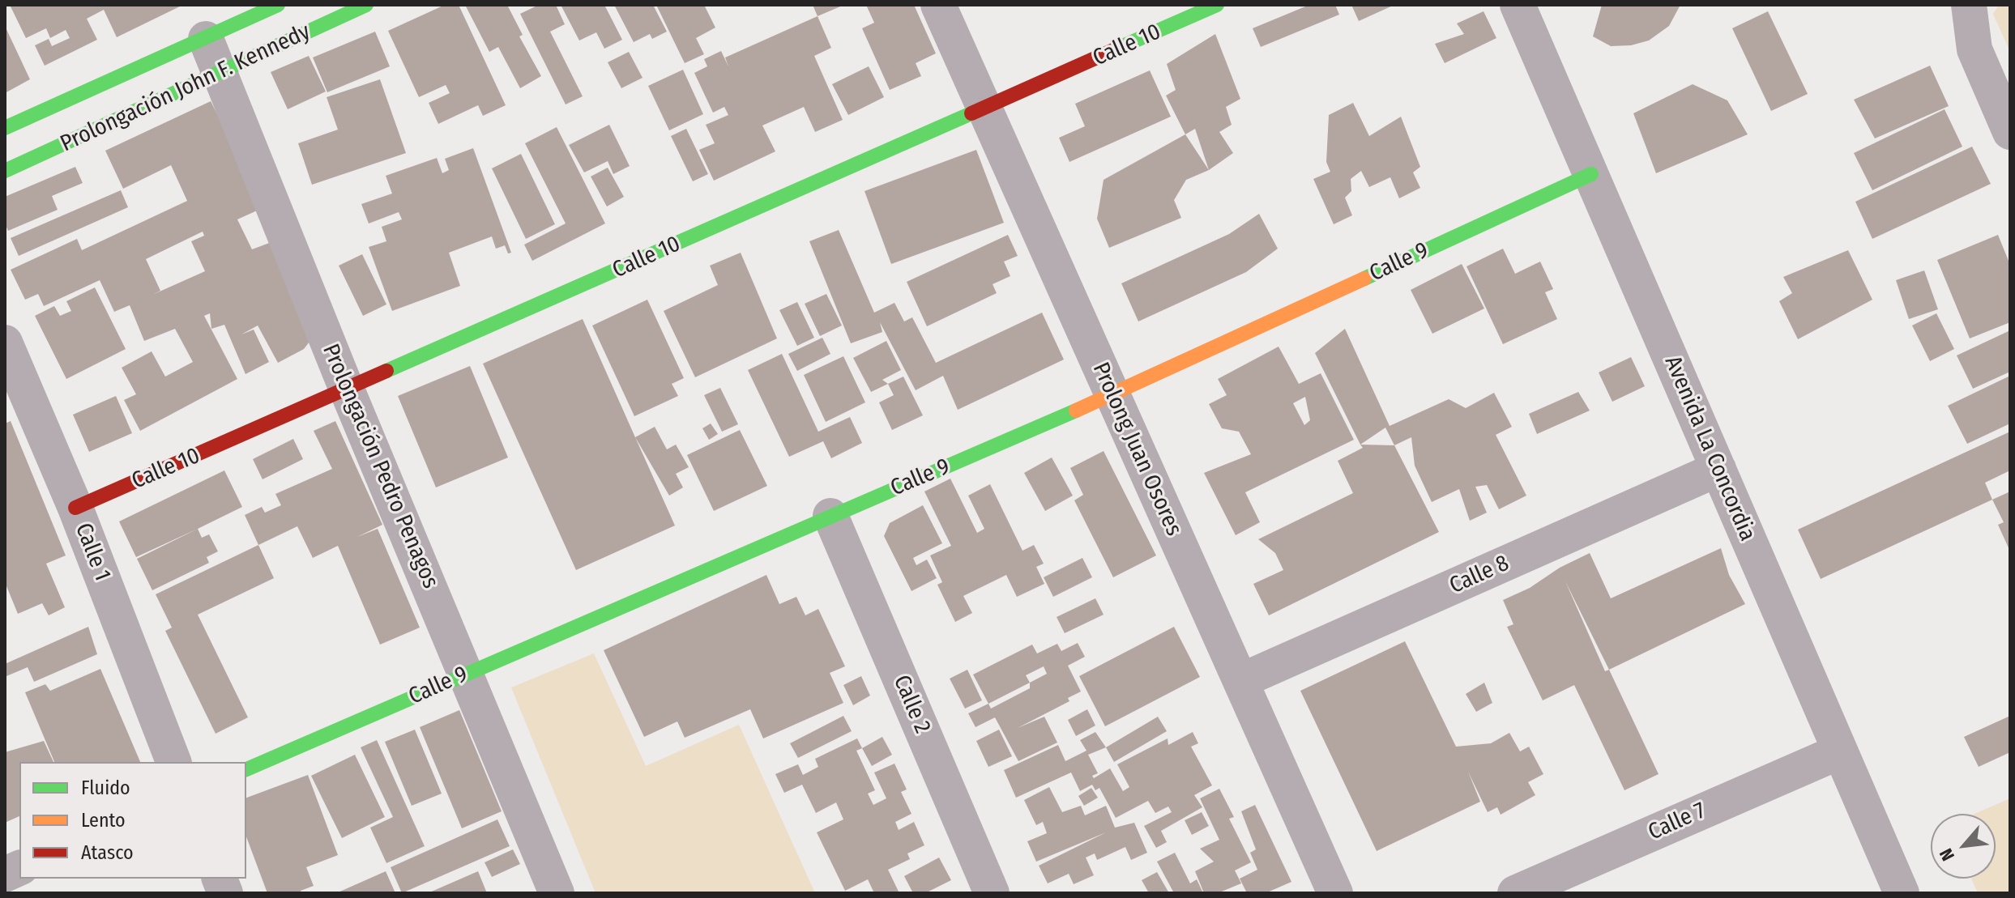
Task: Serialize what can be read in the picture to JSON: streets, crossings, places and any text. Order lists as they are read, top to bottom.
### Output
{
  "streets": {
    "street": [
      "Calle 10",
      "Prolongación John F. Kennedy",
      "Calle 9",
      "Avenida La Concordia",
      "Prolong Juan Osores",
      "Prolongación Pedro Penagos",
      "Calle 1",
      "Calle 8",
      "Calle 2",
      "Calle 7"
    ]
  },
  "crossings": [
    ["Calle 10", "Prolong Juan Osores"],
    ["Calle 10", "Prolongación Pedro Penagos"],
    ["Calle 10", "Calle 1"],
    ["Prolongación John F. Kennedy", "Prolongación Pedro Penagos"],
    ["Calle 9", "Avenida La Concordia"],
    ["Calle 9", "Prolong Juan Osores"],
    ["Calle 9", "Prolongación Pedro Penagos"],
    ["Calle 9", "Calle 2"],
    ["Avenida La Concordia", "Calle 8"],
    ["Avenida La Concordia", "Calle 7"],
    ["Prolong Juan Osores", "Calle 8"]
  ],
  "legend": ["Fluido", "Lento", "Atasco"],
  "north": "bottom left"
}
